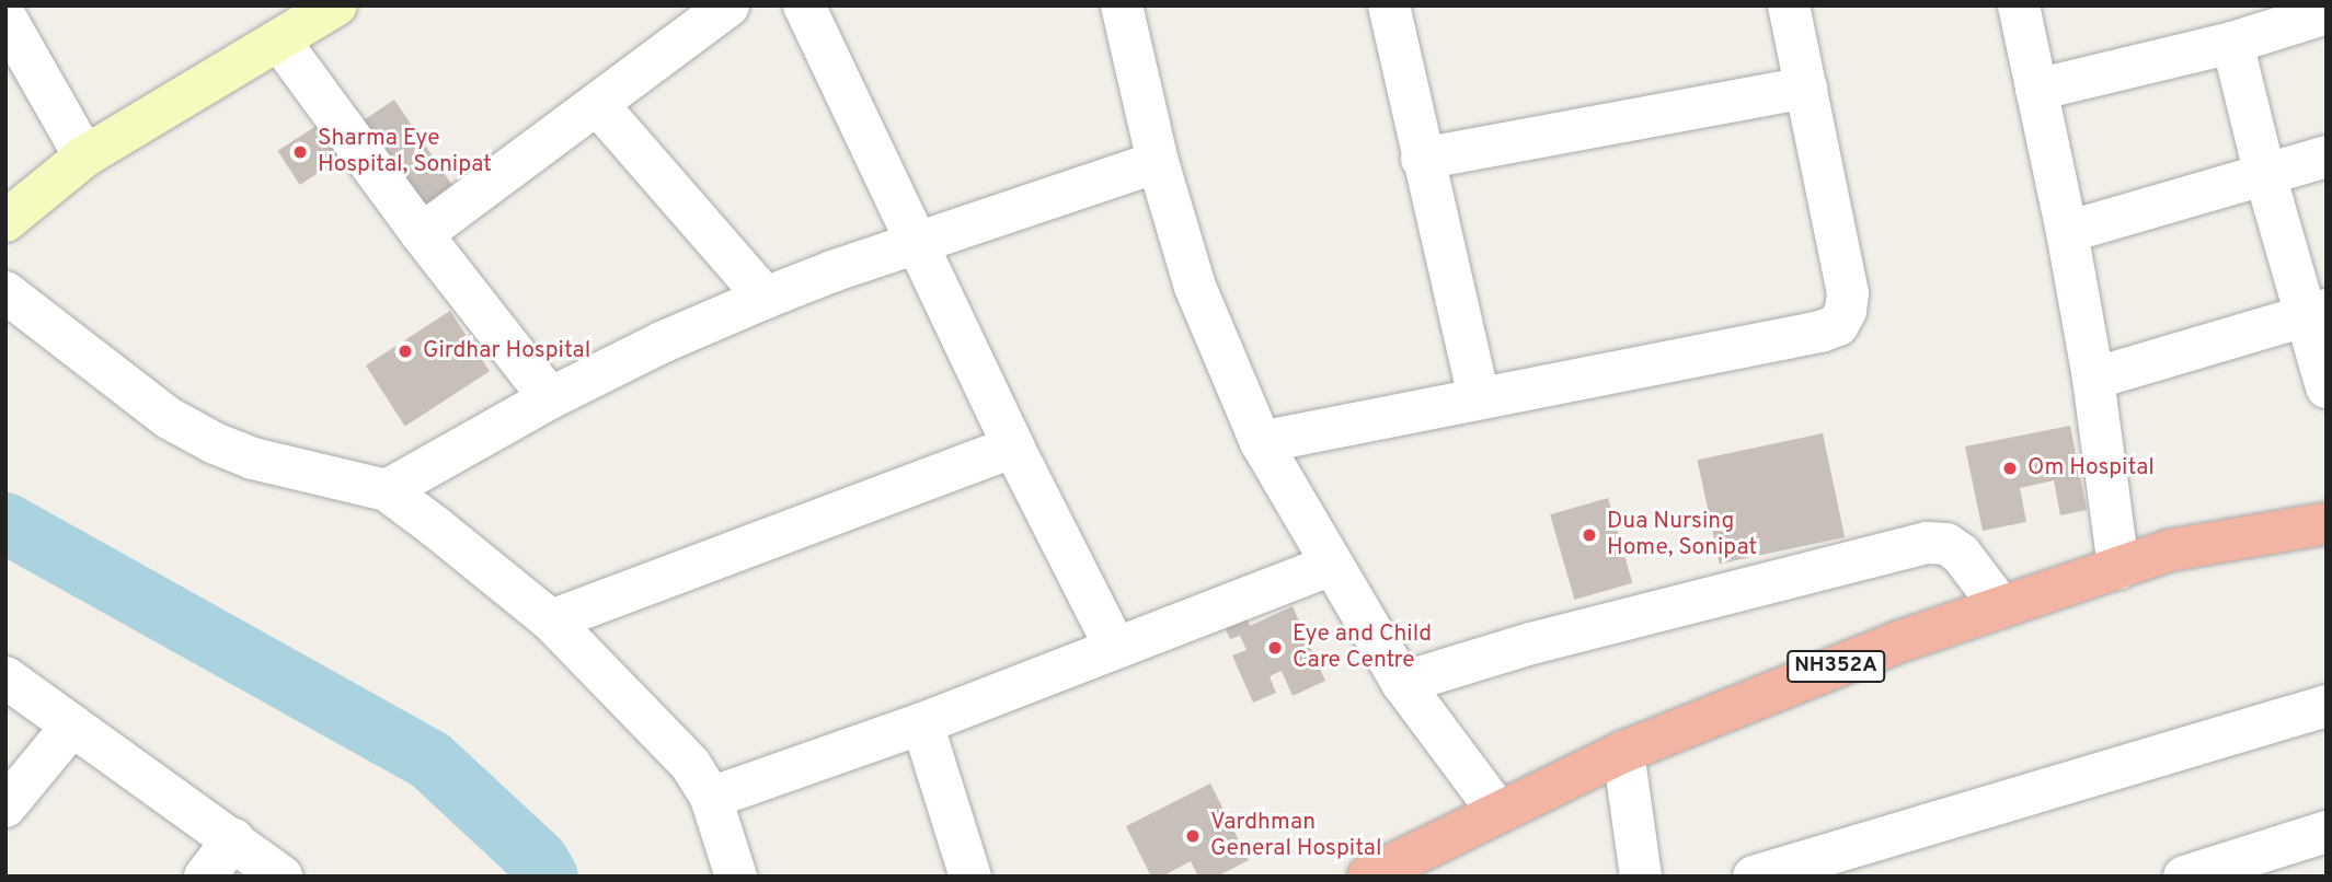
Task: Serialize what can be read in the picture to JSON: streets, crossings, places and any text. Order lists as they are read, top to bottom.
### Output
{
  "streets": {
    "highway": ["NH352A"]
  },
  "places": [
    "Sharma Eye Hospital, Sonipat",
    "Girdhar Hospital",
    "Om Hospital",
    "Dua Nursing Home, Sonipat",
    "Eye and Child Care Centre",
    "Vardhman General Hospital"
  ]
}
